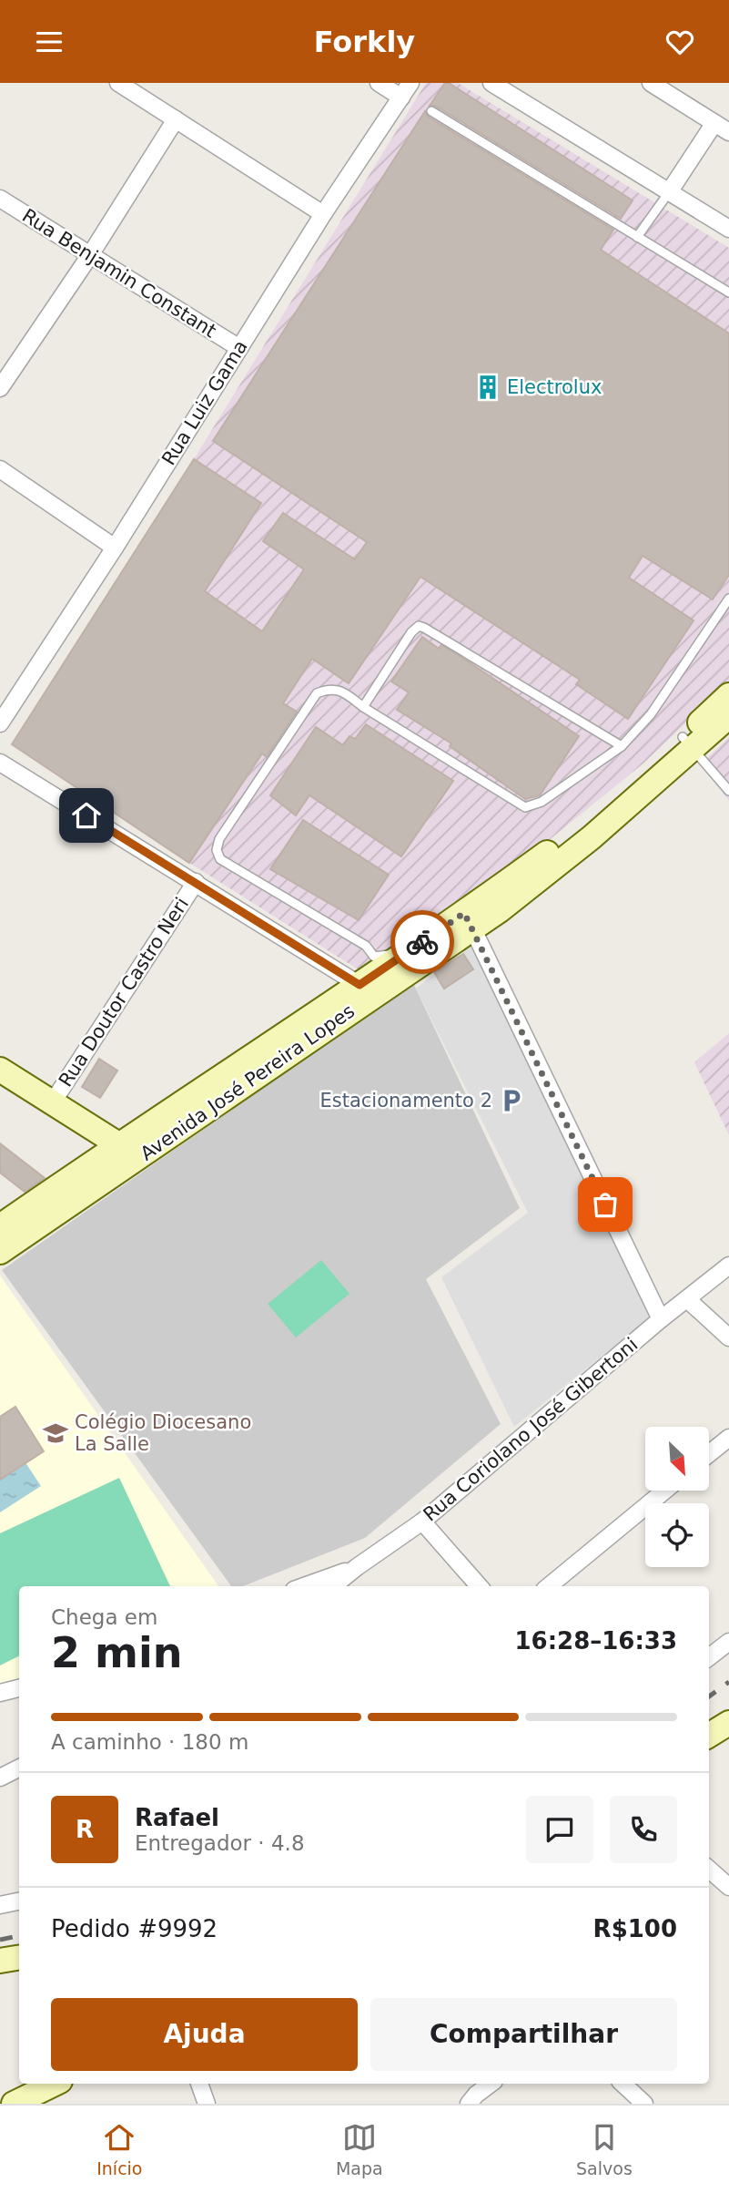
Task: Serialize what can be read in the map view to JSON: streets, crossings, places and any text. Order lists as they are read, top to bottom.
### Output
{
  "streets": {
    "main road": ["Avenida José Pereira Lopes"],
    "street": [
      "Rua Benjamin Constant",
      "Rua Luiz Gama",
      "Rua Doutor Castro Neri",
      "Rua Coriolano José Gibertoni"
    ]
  },
  "crossings": [
    ["Rua Benjamin Constant", "Rua Luiz Gama"]
  ],
  "places": {
    "building": ["Electrolux"],
    "parking": ["Estacionamento 2"],
    "school or university": ["Colégio Diocesano La Salle"]
  },
  "north": "bottom right",
  "page": {
    "header": "Forkly",
    "heading": ["2 min", "Chega em", "16:28–16:33"],
    "panel": [
      "Rafael",
      "Entregador · 4.8",
      "Pedido #9992",
      "R$100"
    ],
    "bar": "A caminho · 180 m",
    "round": "R",
    "buttons": ["Ajuda", "Compartilhar"],
    "tabs": ["Início", "Mapa", "Salvos"]
  }
}
